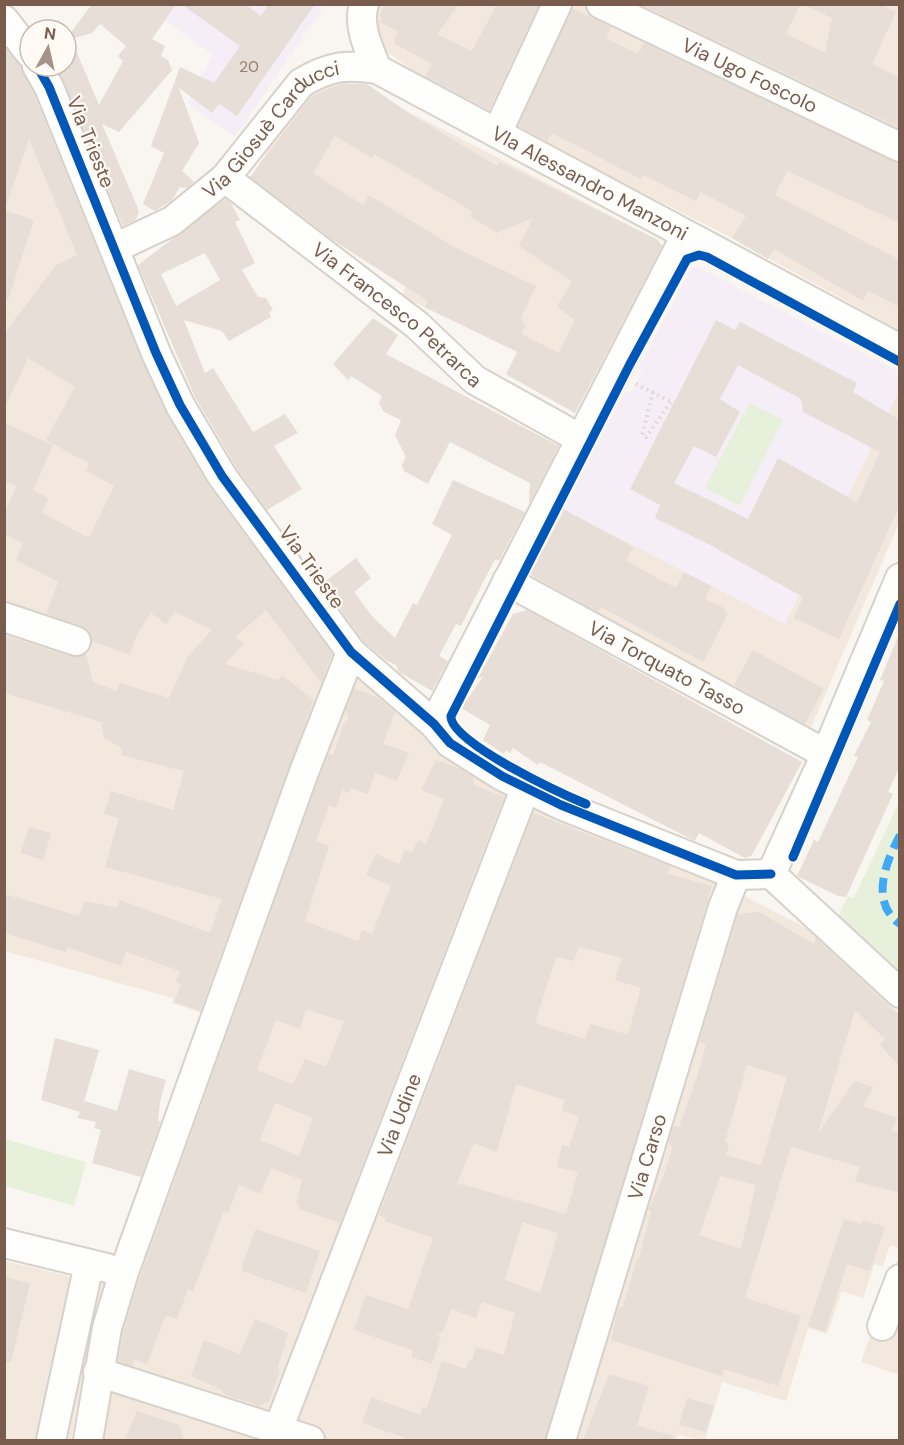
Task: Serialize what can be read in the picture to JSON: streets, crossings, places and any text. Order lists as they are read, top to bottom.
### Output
{
  "streets": {
    "street": [
      "Via Ugo Foscolo",
      "Via Giosuè Carducci",
      "Via Trieste",
      "VIa Alessandro Manzoni",
      "Via Francesco Petrarca",
      "Via Torquato Tasso",
      "Via Udine",
      "Via Carso"
    ]
  },
  "crossings": [
    ["Via Giosuè Carducci", "Via Trieste"],
    ["Via Giosuè Carducci", "VIa Alessandro Manzoni"],
    ["Via Giosuè Carducci", "Via Francesco Petrarca"],
    ["Via Trieste", "Via Udine"],
    ["Via Trieste", "Via Carso"]
  ],
  "house_numbers": ["20"],
  "north": "top"
}
